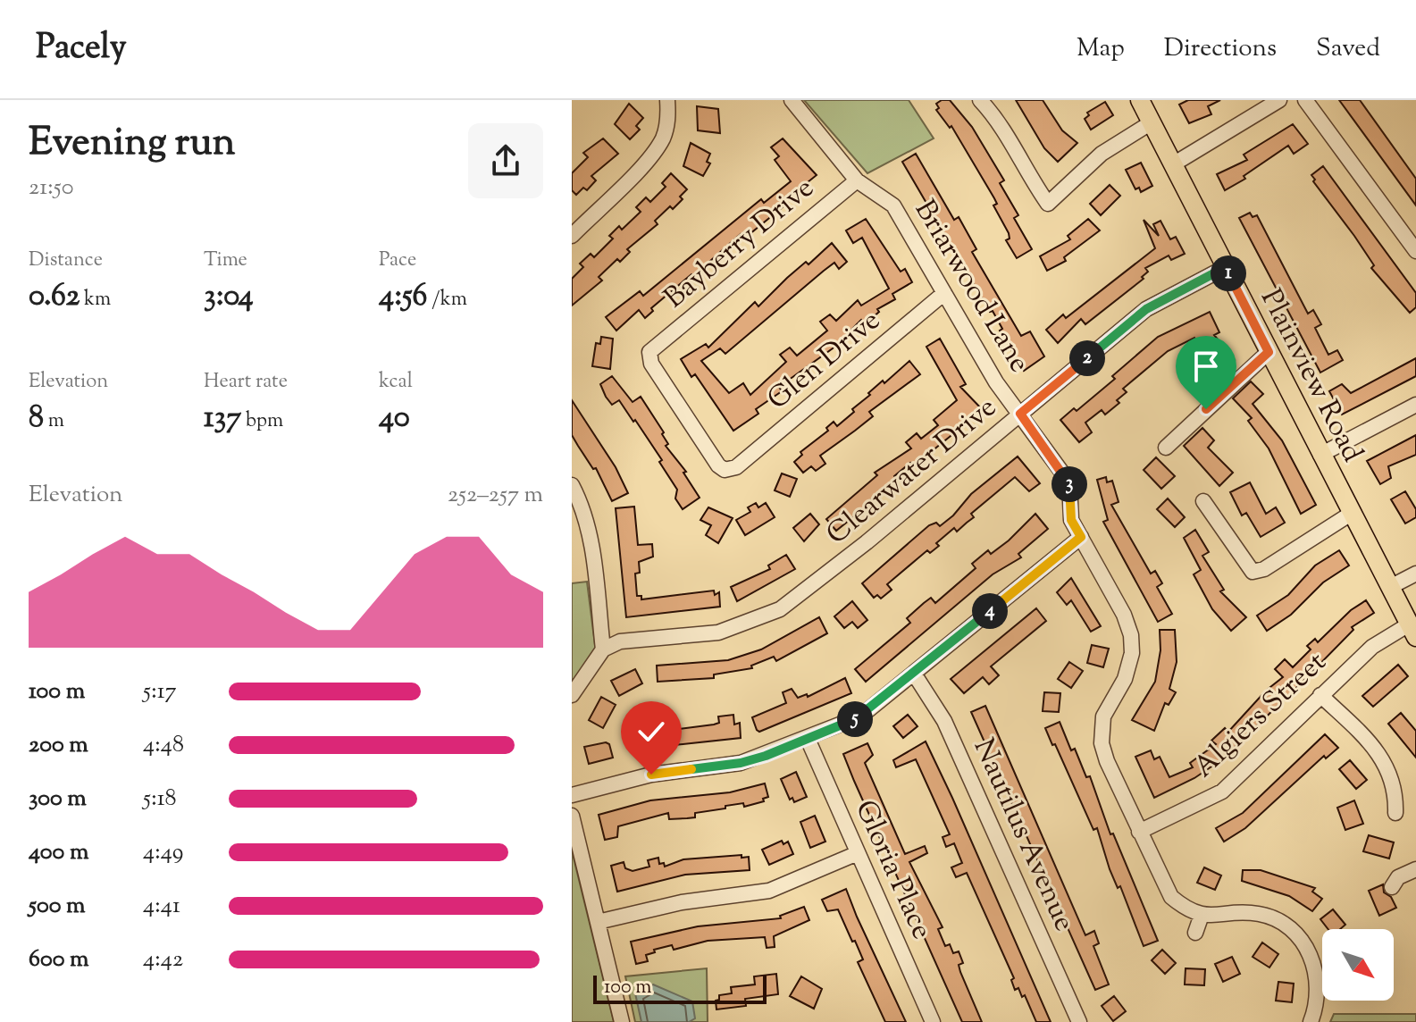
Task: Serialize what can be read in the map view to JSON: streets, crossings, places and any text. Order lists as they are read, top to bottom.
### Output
{
  "streets": {
    "main road": ["Plainview Road"],
    "street": [
      "Bayberry Drive",
      "Briarwood Lane",
      "Glen Drive",
      "Clearwater Drive",
      "Algiers Street",
      "Nautilus Avenue",
      "Gloria Place"
    ]
  },
  "crossings": [
    ["Bayberry Drive", "Briarwood Lane"],
    ["Bayberry Drive", "Glen Drive"],
    ["Briarwood Lane", "Glen Drive"],
    ["Briarwood Lane", "Clearwater Drive"],
    ["Briarwood Lane", "Algiers Street"],
    ["Plainview Road", "Clearwater Drive"],
    ["Plainview Road", "Algiers Street"]
  ],
  "scale_bar": "100 m",
  "north": "bottom right",
  "page": {
    "header": "Pacely",
    "nav": ["Map", "Directions", "Saved"],
    "heading": ["Evening run", "21:50"],
    "stats": [
      ["Distance", "0.62 km"],
      ["Time", "3:04"],
      ["Pace", "4:56 /km"],
      ["Elevation", "8 m"],
      ["Heart rate", "137 bpm"],
      ["kcal", "40"]
    ],
    "pins": [
      "1",
      "2",
      "3",
      "4",
      "5"
    ],
    "chart": ["Elevation", "252–257 m"],
    "list": [
      {
        "name": "100 m",
        "note": "5:17"
      },
      {
        "name": "200 m",
        "note": "4:48"
      },
      {
        "name": "300 m",
        "note": "5:18"
      },
      {
        "name": "400 m",
        "note": "4:49"
      },
      {
        "name": "500 m",
        "note": "4:41"
      },
      {
        "name": "600 m",
        "note": "4:42"
      }
    ],
    "scale": "100 m"
  }
}
